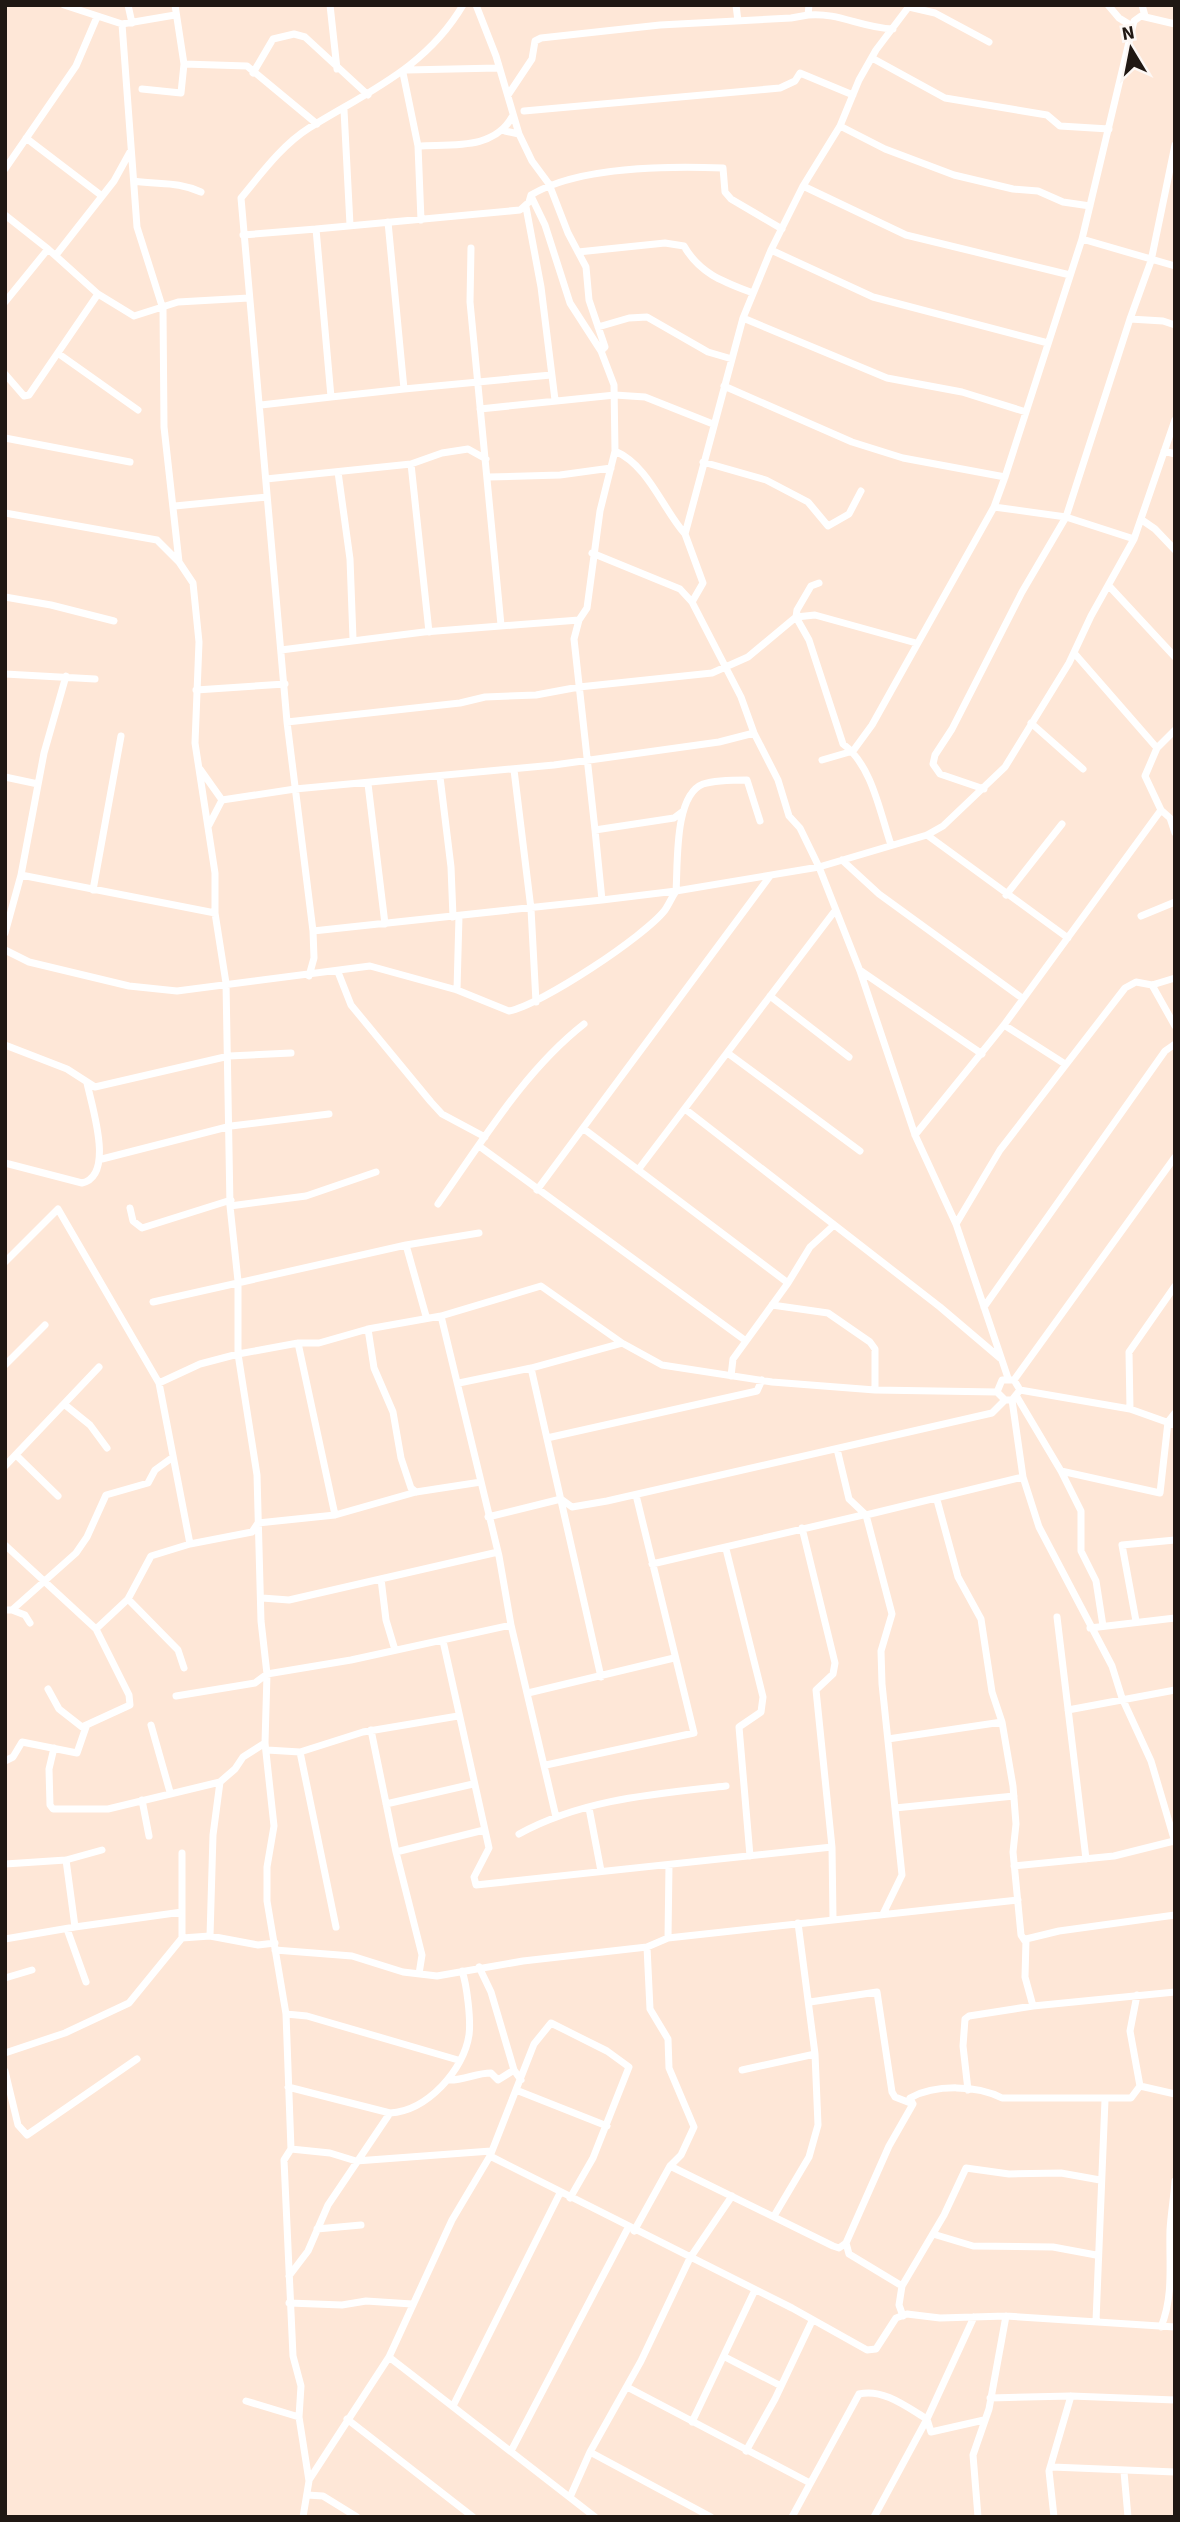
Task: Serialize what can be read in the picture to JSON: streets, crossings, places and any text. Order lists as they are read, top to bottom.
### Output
{
  "north": "top"
}
